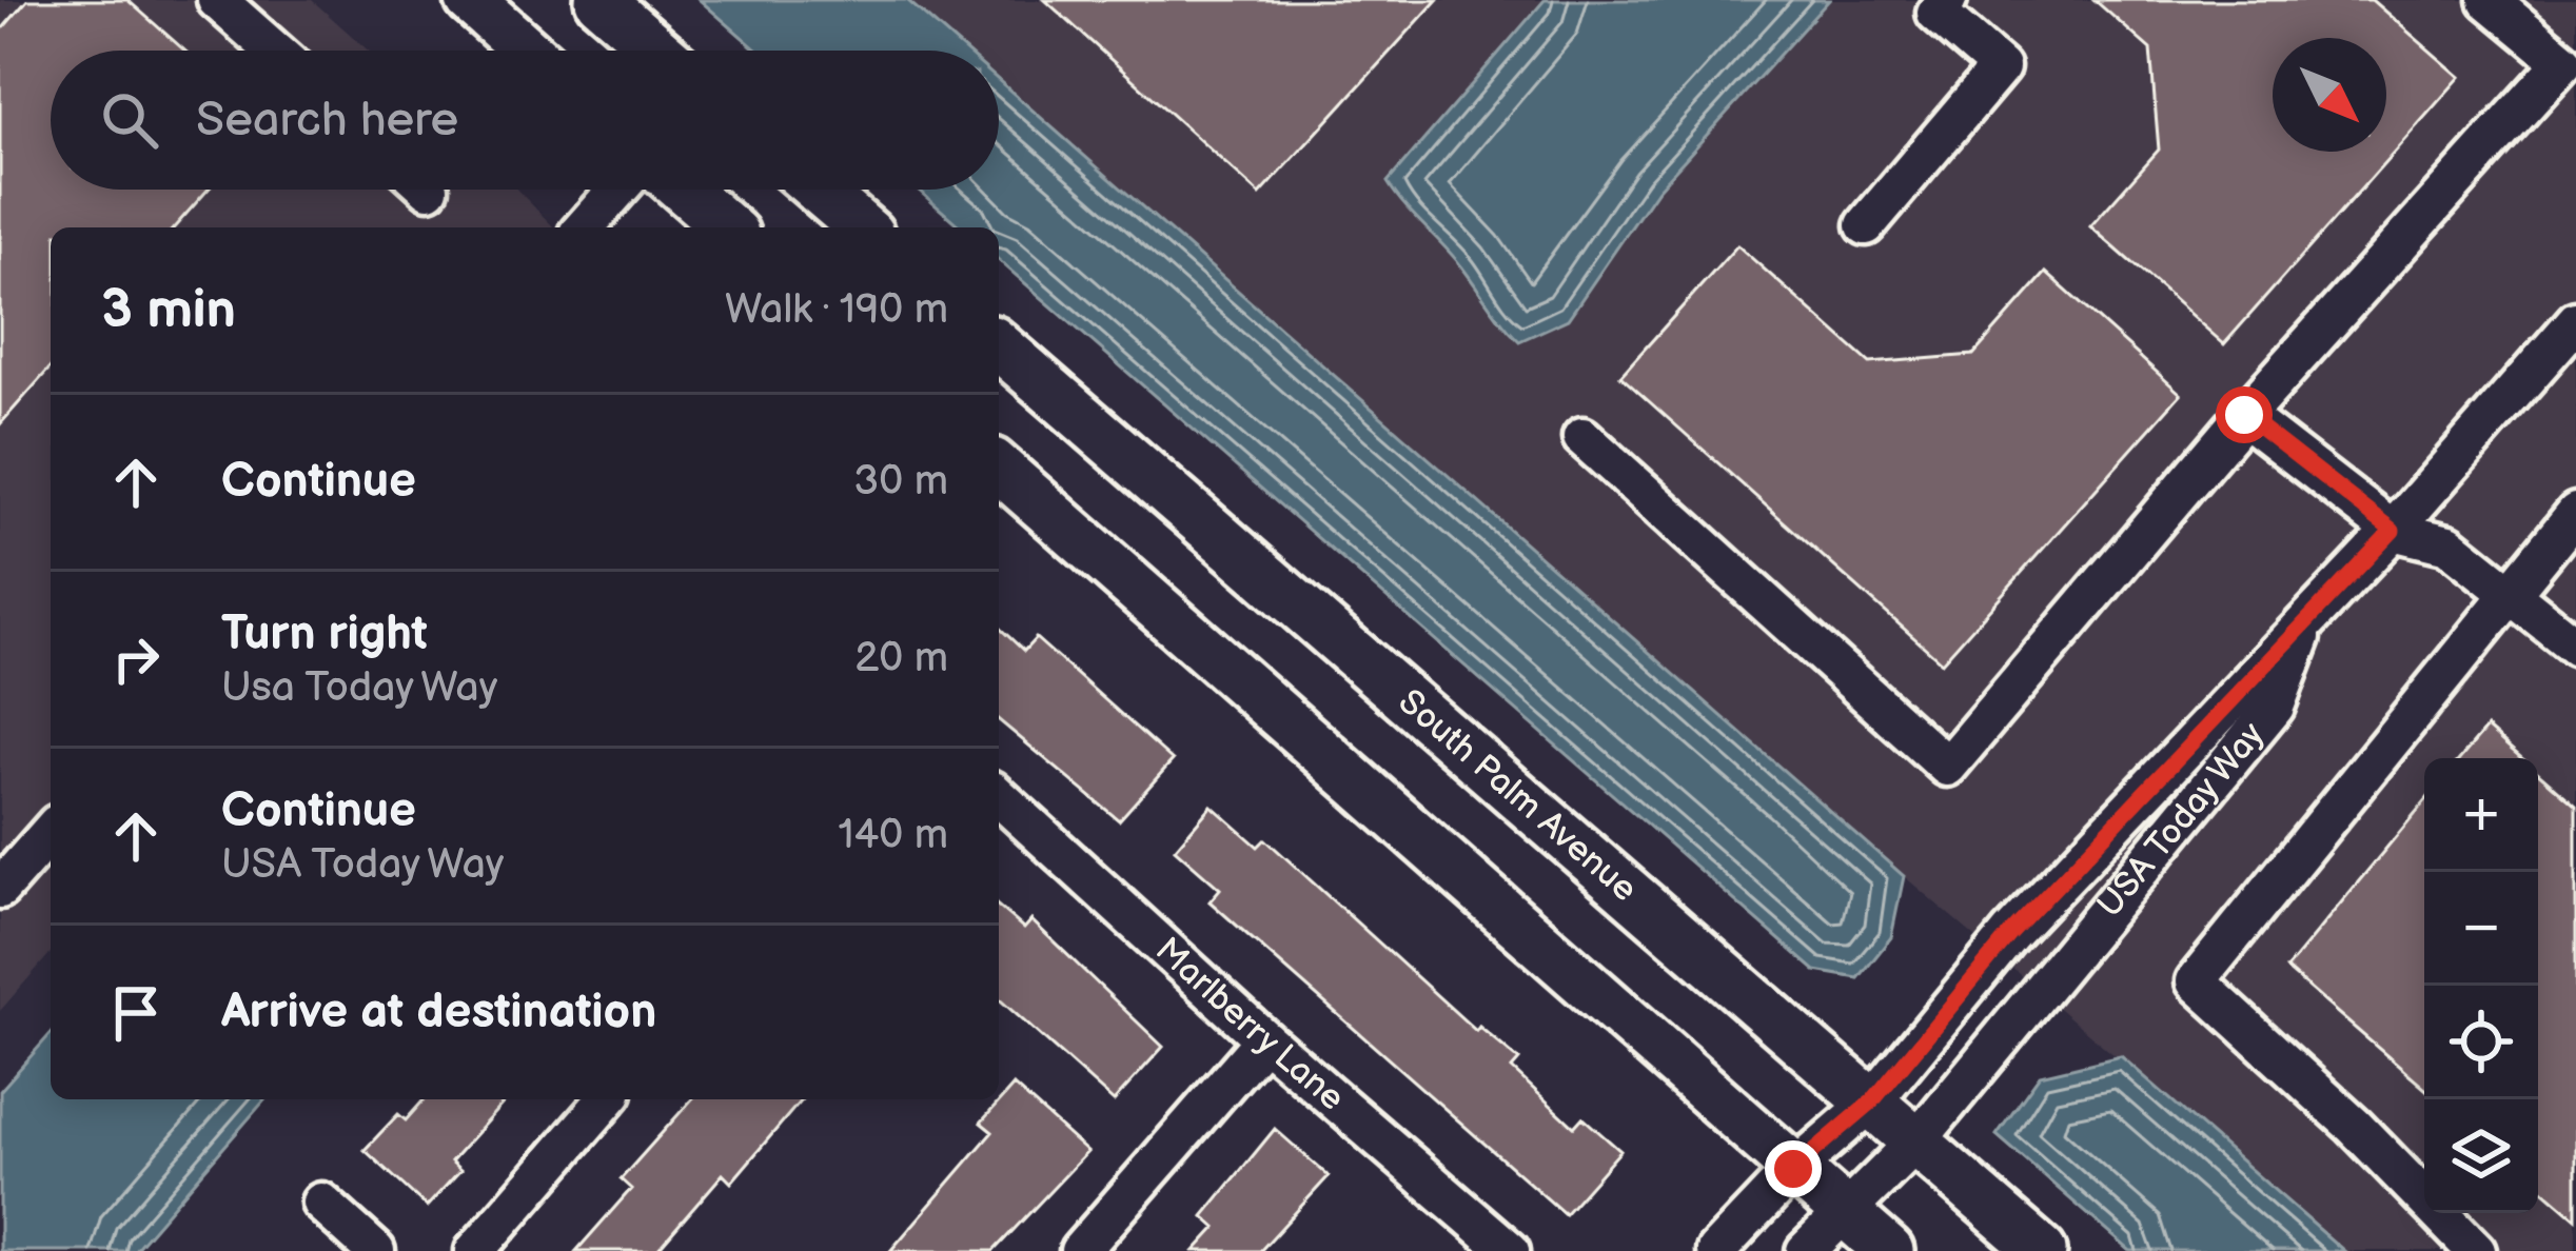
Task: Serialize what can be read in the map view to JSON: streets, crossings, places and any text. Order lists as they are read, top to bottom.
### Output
{
  "streets": {
    "main road": ["South Palm Avenue"],
    "street": ["USA Today Way", "Marlberry Lane"]
  },
  "crossings": [
    ["South Palm Avenue", "USA Today Way"]
  ],
  "north": "bottom right",
  "page": {
    "search": "Search here",
    "heading": ["3 min", "Walk · 190 m"],
    "list": [
      ["Continue", "30 m"],
      ["Turn right", "Usa Today Way", "20 m"],
      ["Continue", "USA Today Way", "140 m"],
      "Arrive at destination"
    ],
    "map_buttons": ["+", "−"]
  }
}
